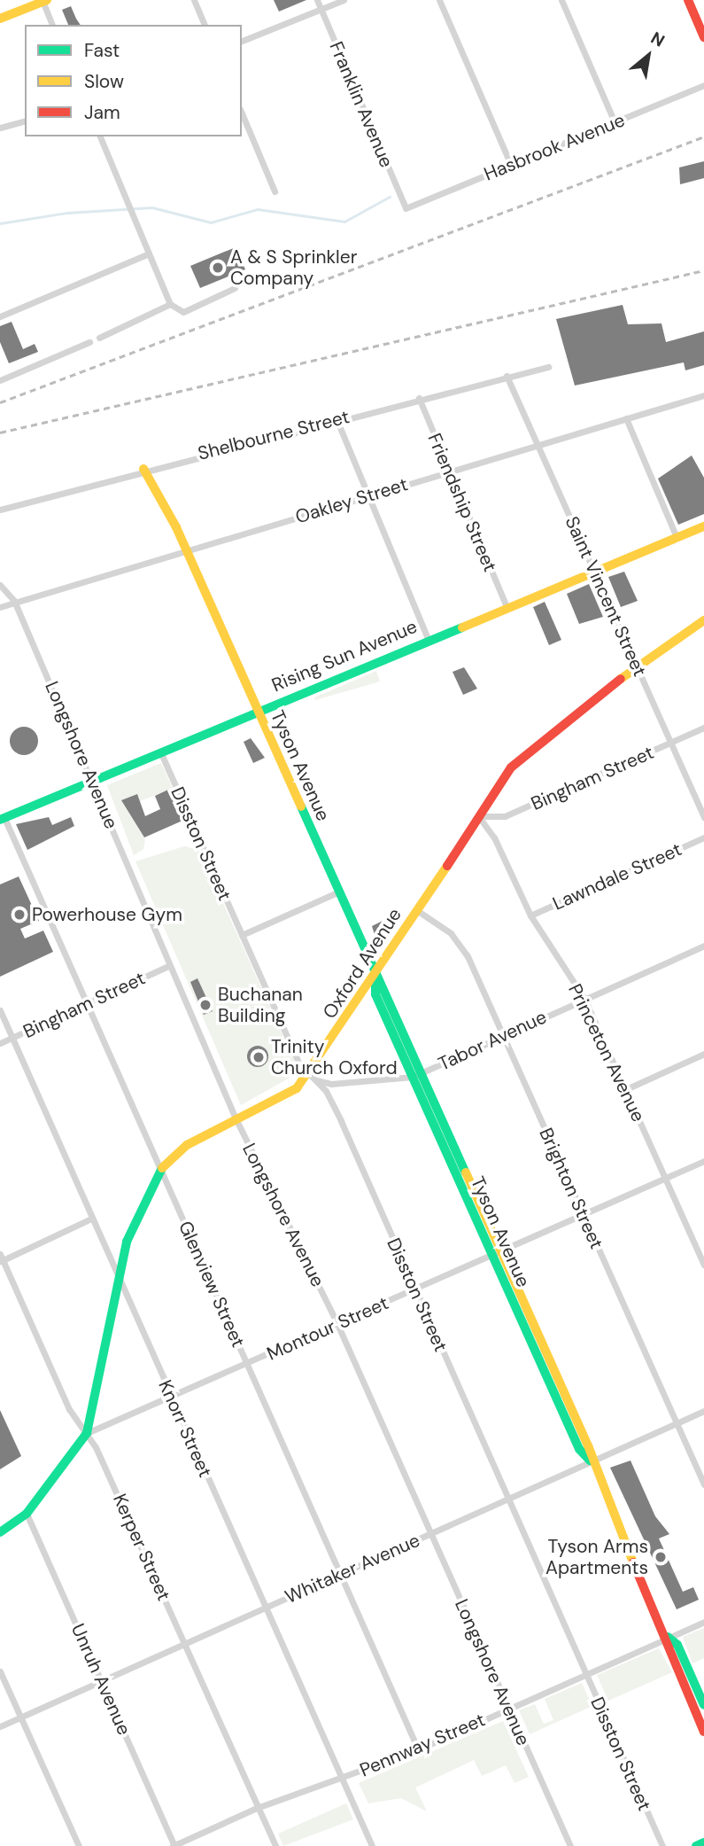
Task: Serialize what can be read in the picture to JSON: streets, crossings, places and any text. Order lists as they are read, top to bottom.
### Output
{
  "streets": {
    "main road": ["Rising Sun Avenue", "Tyson Avenue", "Oxford Avenue"],
    "street": [
      "Franklin Avenue",
      "Hasbrook Avenue",
      "Shelbourne Street",
      "Oakley Street",
      "Friendship Street",
      "Saint Vincent Street",
      "Longshore Avenue",
      "Bingham Street",
      "Disston Street",
      "Lawndale Street",
      "Tabor Avenue",
      "Princeton Avenue",
      "Brighton Street",
      "Glenview Street",
      "Montour Street",
      "Knorr Street",
      "Kerper Street",
      "Whitaker Avenue",
      "Unruh Avenue",
      "Pennway Street"
    ]
  },
  "crossings": [
    ["Franklin Avenue", "Hasbrook Avenue"],
    ["Shelbourne Street", "Friendship Street"],
    ["Shelbourne Street", "Saint Vincent Street"],
    ["Shelbourne Street", "Tyson Avenue"],
    ["Oakley Street", "Friendship Street"],
    ["Oakley Street", "Saint Vincent Street"],
    ["Oakley Street", "Longshore Avenue"],
    ["Oakley Street", "Tyson Avenue"],
    ["Friendship Street", "Rising Sun Avenue"],
    ["Saint Vincent Street", "Rising Sun Avenue"],
    ["Saint Vincent Street", "Bingham Street"],
    ["Saint Vincent Street", "Oxford Avenue"],
    ["Rising Sun Avenue", "Longshore Avenue"],
    ["Rising Sun Avenue", "Tyson Avenue"],
    ["Rising Sun Avenue", "Disston Street"],
    ["Rising Sun Avenue", "Glenview Street"],
    ["Longshore Avenue", "Bingham Street"],
    ["Longshore Avenue", "Oxford Avenue"],
    ["Longshore Avenue", "Montour Street"],
    ["Longshore Avenue", "Whitaker Avenue"],
    ["Longshore Avenue", "Pennway Street"],
    ["Tyson Avenue", "Oxford Avenue"],
    ["Tyson Avenue", "Tabor Avenue"],
    ["Tyson Avenue", "Montour Street"],
    ["Tyson Avenue", "Whitaker Avenue"],
    ["Tyson Avenue", "Pennway Street"],
    ["Bingham Street", "Oxford Avenue"],
    ["Bingham Street", "Princeton Avenue"],
    ["Bingham Street", "Glenview Street"],
    ["Bingham Street", "Knorr Street"],
    ["Disston Street", "Oxford Avenue"],
    ["Disston Street", "Tabor Avenue"],
    ["Disston Street", "Montour Street"],
    ["Disston Street", "Whitaker Avenue"],
    ["Disston Street", "Pennway Street"],
    ["Lawndale Street", "Princeton Avenue"],
    ["Oxford Avenue", "Tabor Avenue"],
    ["Oxford Avenue", "Princeton Avenue"],
    ["Oxford Avenue", "Brighton Street"],
    ["Oxford Avenue", "Glenview Street"],
    ["Oxford Avenue", "Montour Street"],
    ["Oxford Avenue", "Knorr Street"],
    ["Oxford Avenue", "Kerper Street"],
    ["Oxford Avenue", "Unruh Avenue"],
    ["Tabor Avenue", "Princeton Avenue"],
    ["Tabor Avenue", "Brighton Street"],
    ["Princeton Avenue", "Montour Street"],
    ["Brighton Street", "Montour Street"],
    ["Brighton Street", "Whitaker Avenue"],
    ["Glenview Street", "Montour Street"],
    ["Glenview Street", "Whitaker Avenue"],
    ["Glenview Street", "Pennway Street"],
    ["Montour Street", "Knorr Street"],
    ["Montour Street", "Kerper Street"],
    ["Knorr Street", "Whitaker Avenue"],
    ["Knorr Street", "Pennway Street"],
    ["Kerper Street", "Whitaker Avenue"],
    ["Kerper Street", "Pennway Street"],
    ["Whitaker Avenue", "Unruh Avenue"],
    ["Unruh Avenue", "Pennway Street"]
  ],
  "places": [
    "A & S Sprinkler Company",
    "Powerhouse Gym",
    "Buchanan Building",
    "Trinity Church Oxford",
    "Tyson Arms Apartments"
  ],
  "legend": ["Fast", "Slow", "Jam"],
  "north": "top right"
}
